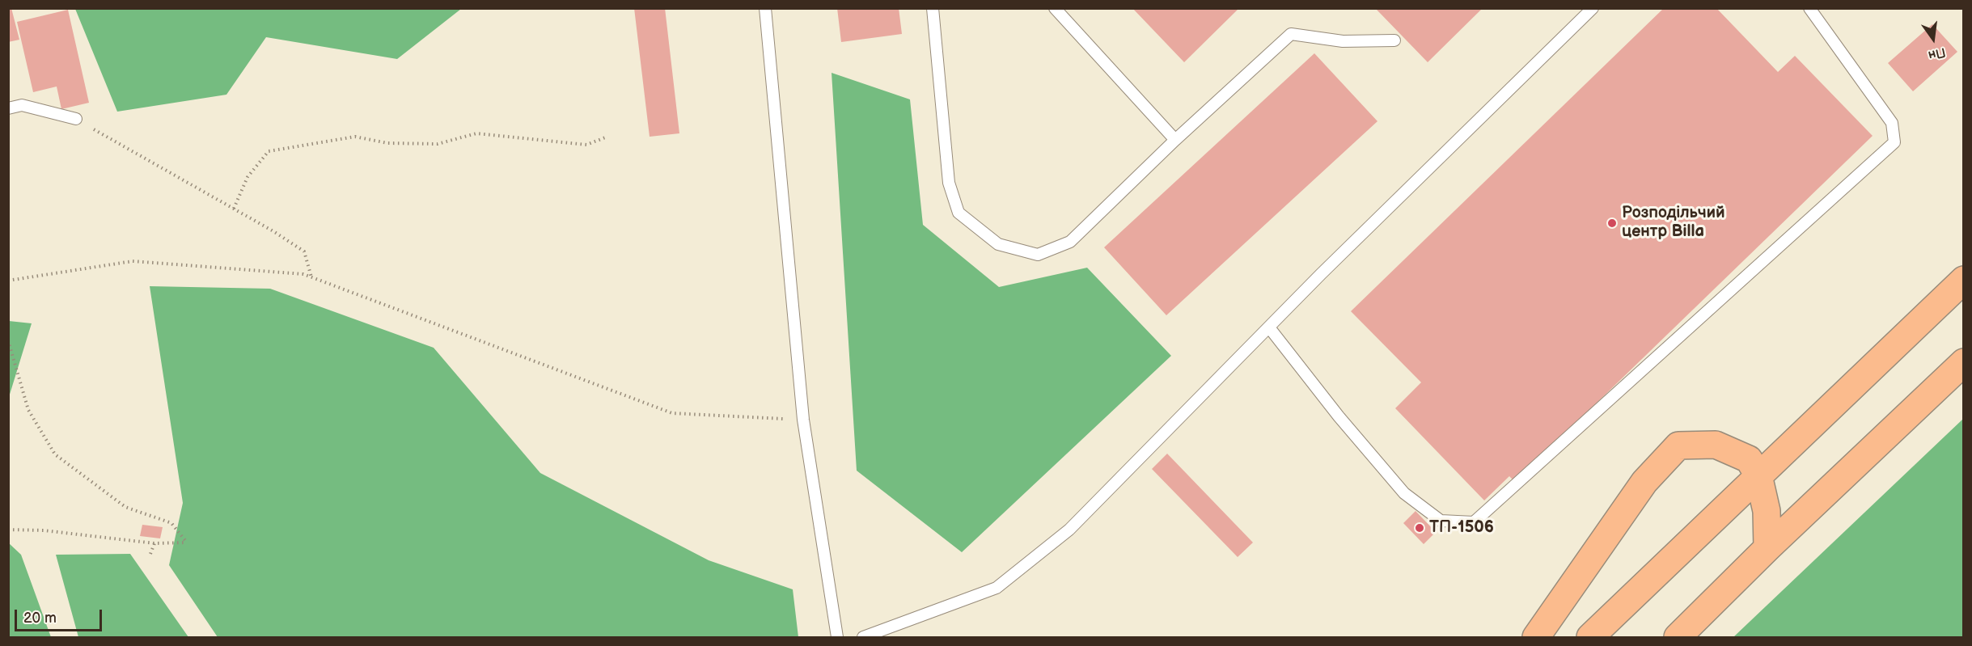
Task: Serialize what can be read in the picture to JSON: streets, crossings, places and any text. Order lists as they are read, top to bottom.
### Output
{
  "places": ["Розподільчий центр Billa", "ТП-1506"],
  "scale_bar": "20 m",
  "north": "bottom"
}
